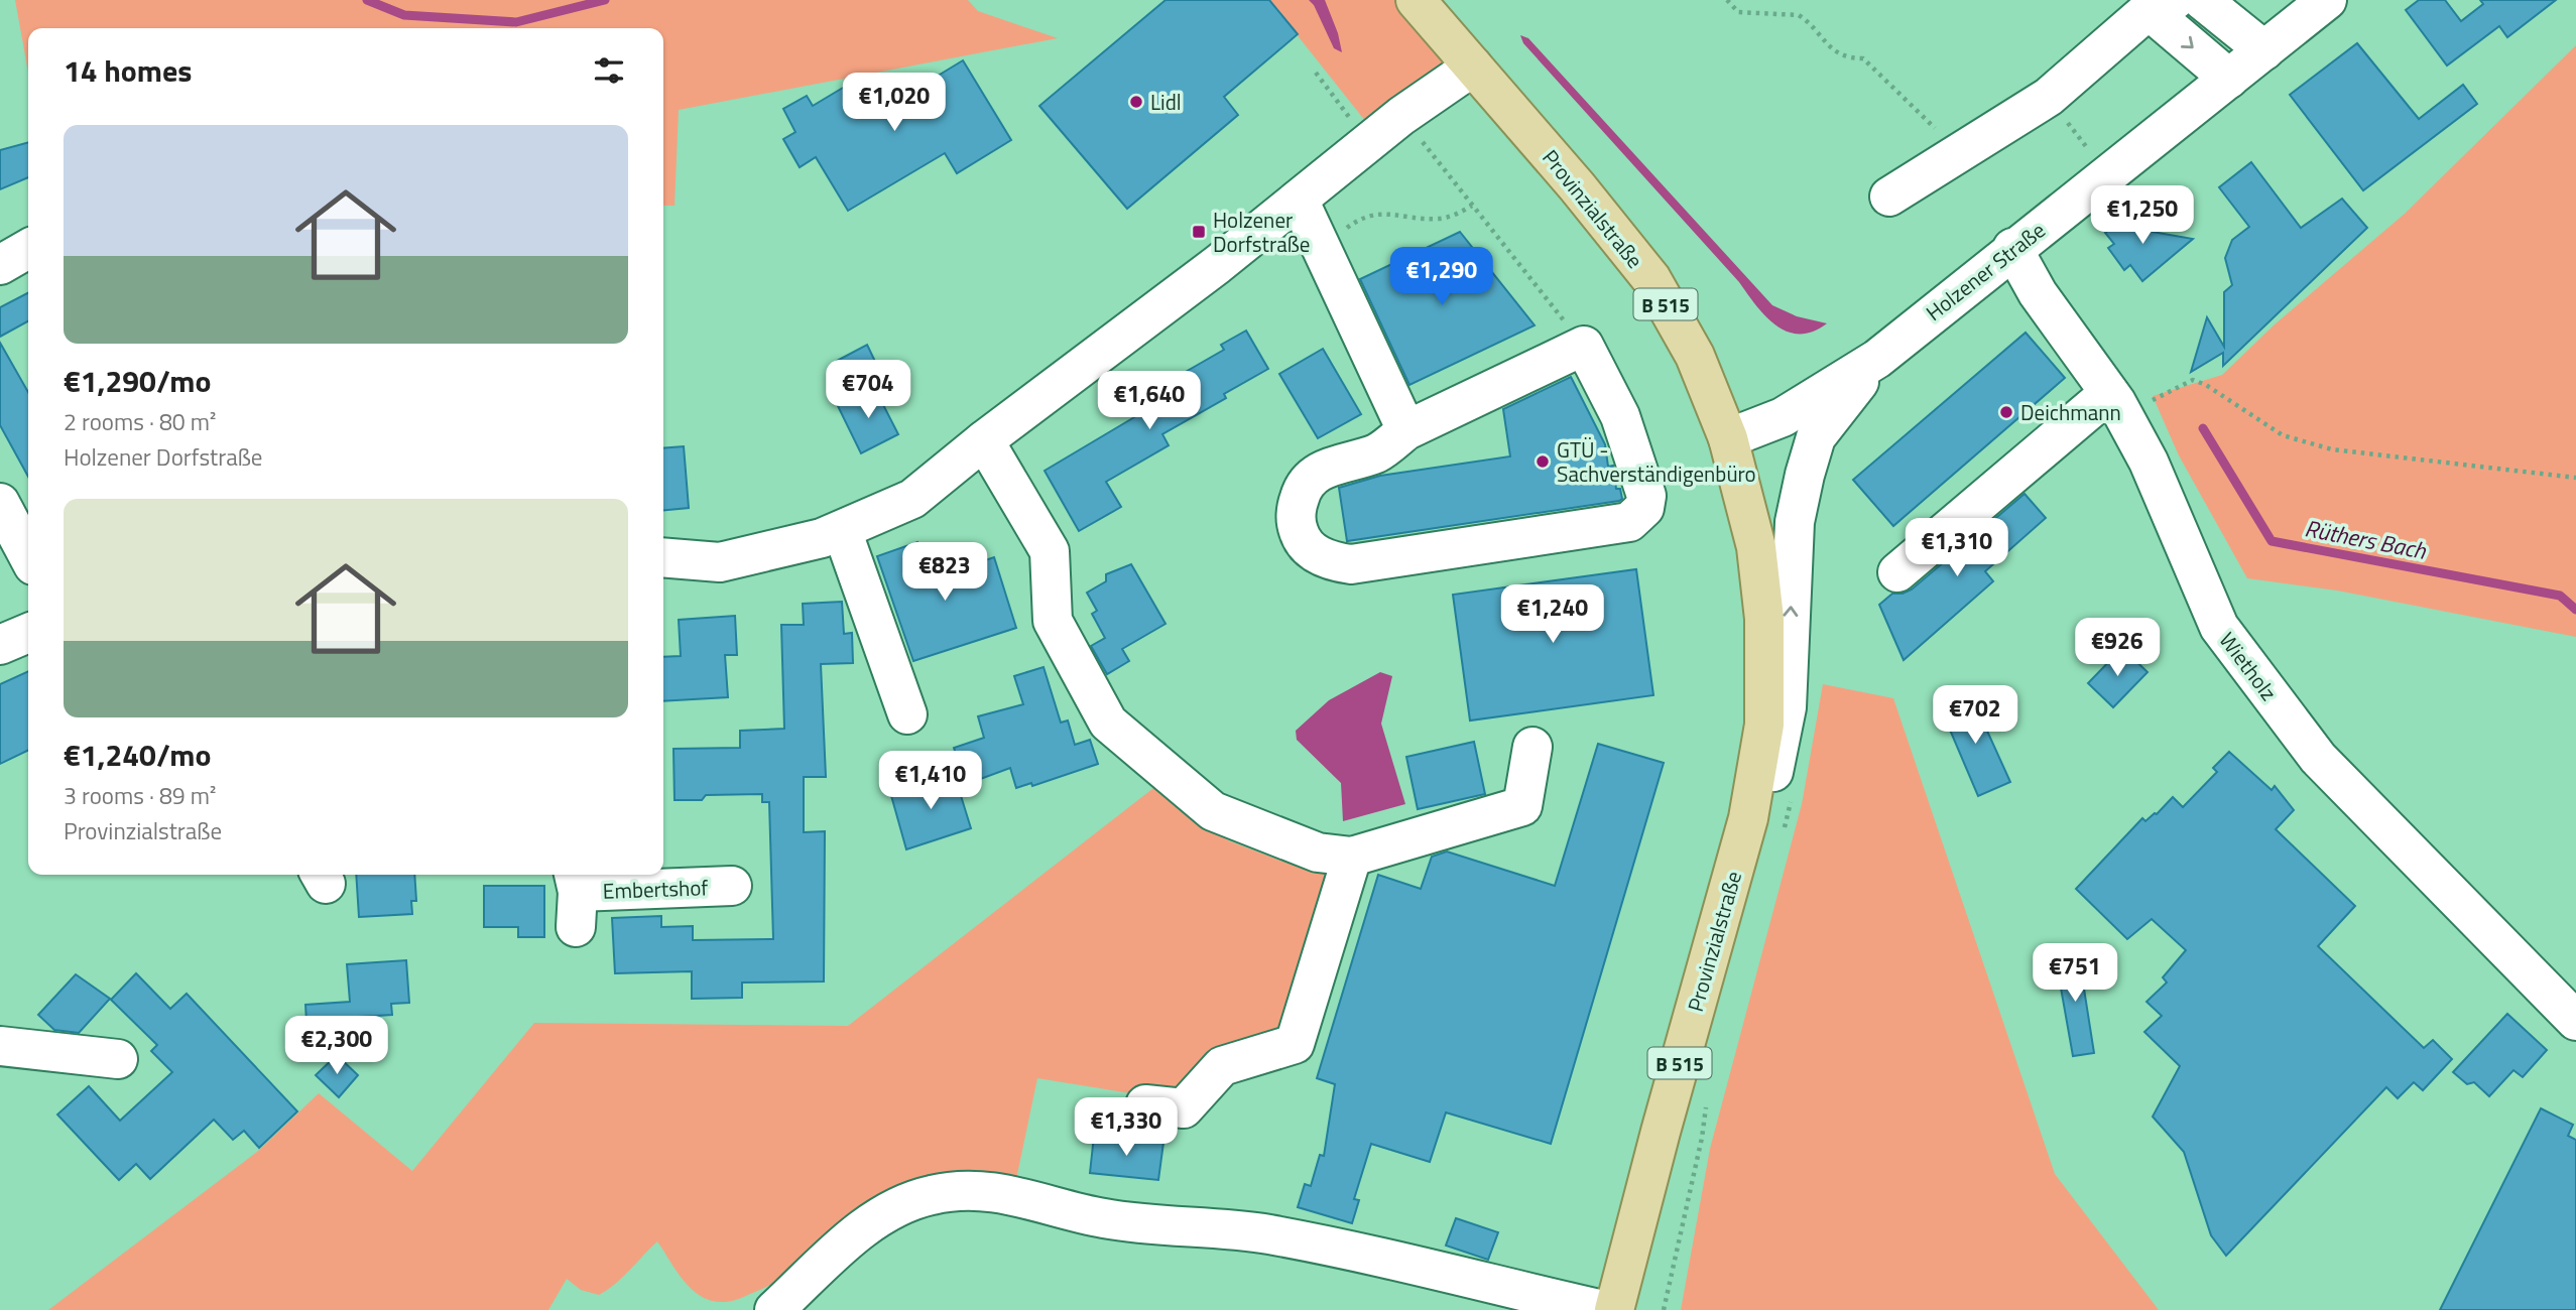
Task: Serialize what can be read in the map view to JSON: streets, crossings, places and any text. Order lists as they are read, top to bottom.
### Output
{
  "streets": {
    "main road": ["Provinzialstraße", "B 515"],
    "street": ["Holzener Straße", "Wietholz", "Embertshof"]
  },
  "crossings": [
    ["Provinzialstraße", "Holzener Straße"],
    ["Holzener Straße", "Wietholz"]
  ],
  "water": ["Rüthers Bach"],
  "places": {
    "other": ["Lidl", "Deichmann", "GTÜ - Sachverständigenbüro"],
    "transit": ["Holzener Dorfstraße"]
  },
  "page": {
    "heading": "14 homes",
    "price": [
      "€1,020",
      "€1,250",
      "€1,290",
      "€704",
      "€1,640",
      "€1,310",
      "€823",
      "€1,240",
      "€926",
      "€702",
      "€1,410",
      "€751",
      "€2,300",
      "€1,330"
    ],
    "list": [
      {
        "name": "€1,290/mo",
        "note": "2 rooms · 80 m² · Holzener Dorfstraße"
      },
      {
        "name": "€1,240/mo",
        "note": "3 rooms · 89 m² · Provinzialstraße"
      }
    ]
  }
}
